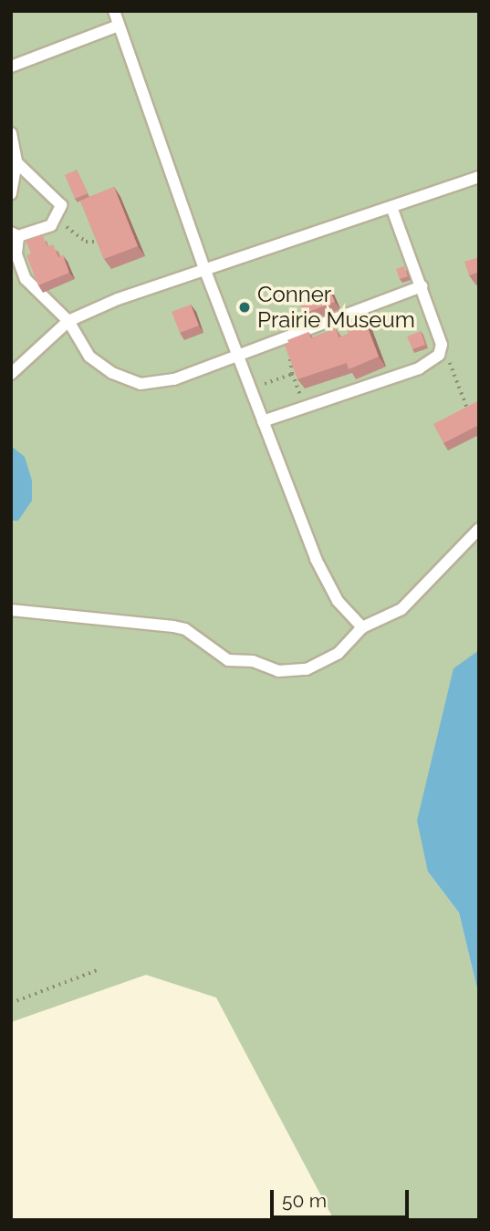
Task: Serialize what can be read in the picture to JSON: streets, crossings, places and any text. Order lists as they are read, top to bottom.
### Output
{
  "places": ["Conner Prairie Museum"],
  "scale_bar": "50 m"
}
